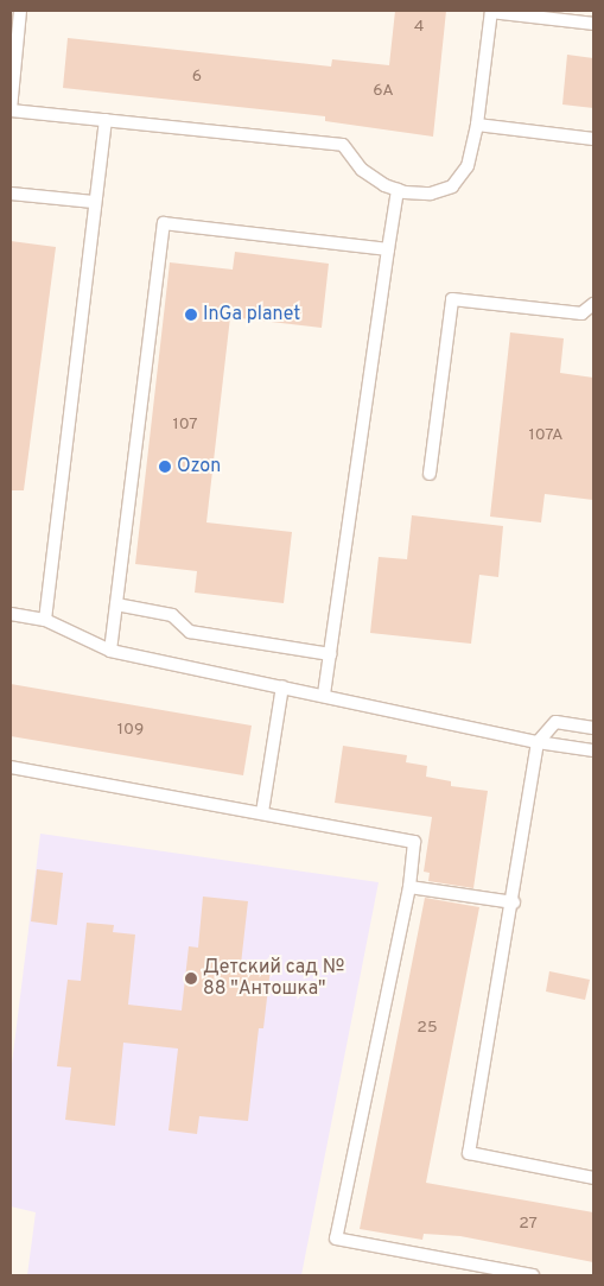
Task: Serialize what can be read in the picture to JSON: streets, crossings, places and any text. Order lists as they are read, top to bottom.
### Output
{
  "places": ["InGa planet", "Ozon", "Детский сад № 88 \"Антошка\""],
  "house_numbers": [
    "4",
    "6",
    "6А",
    "107",
    "107А",
    "109",
    "25",
    "27"
  ]
}
